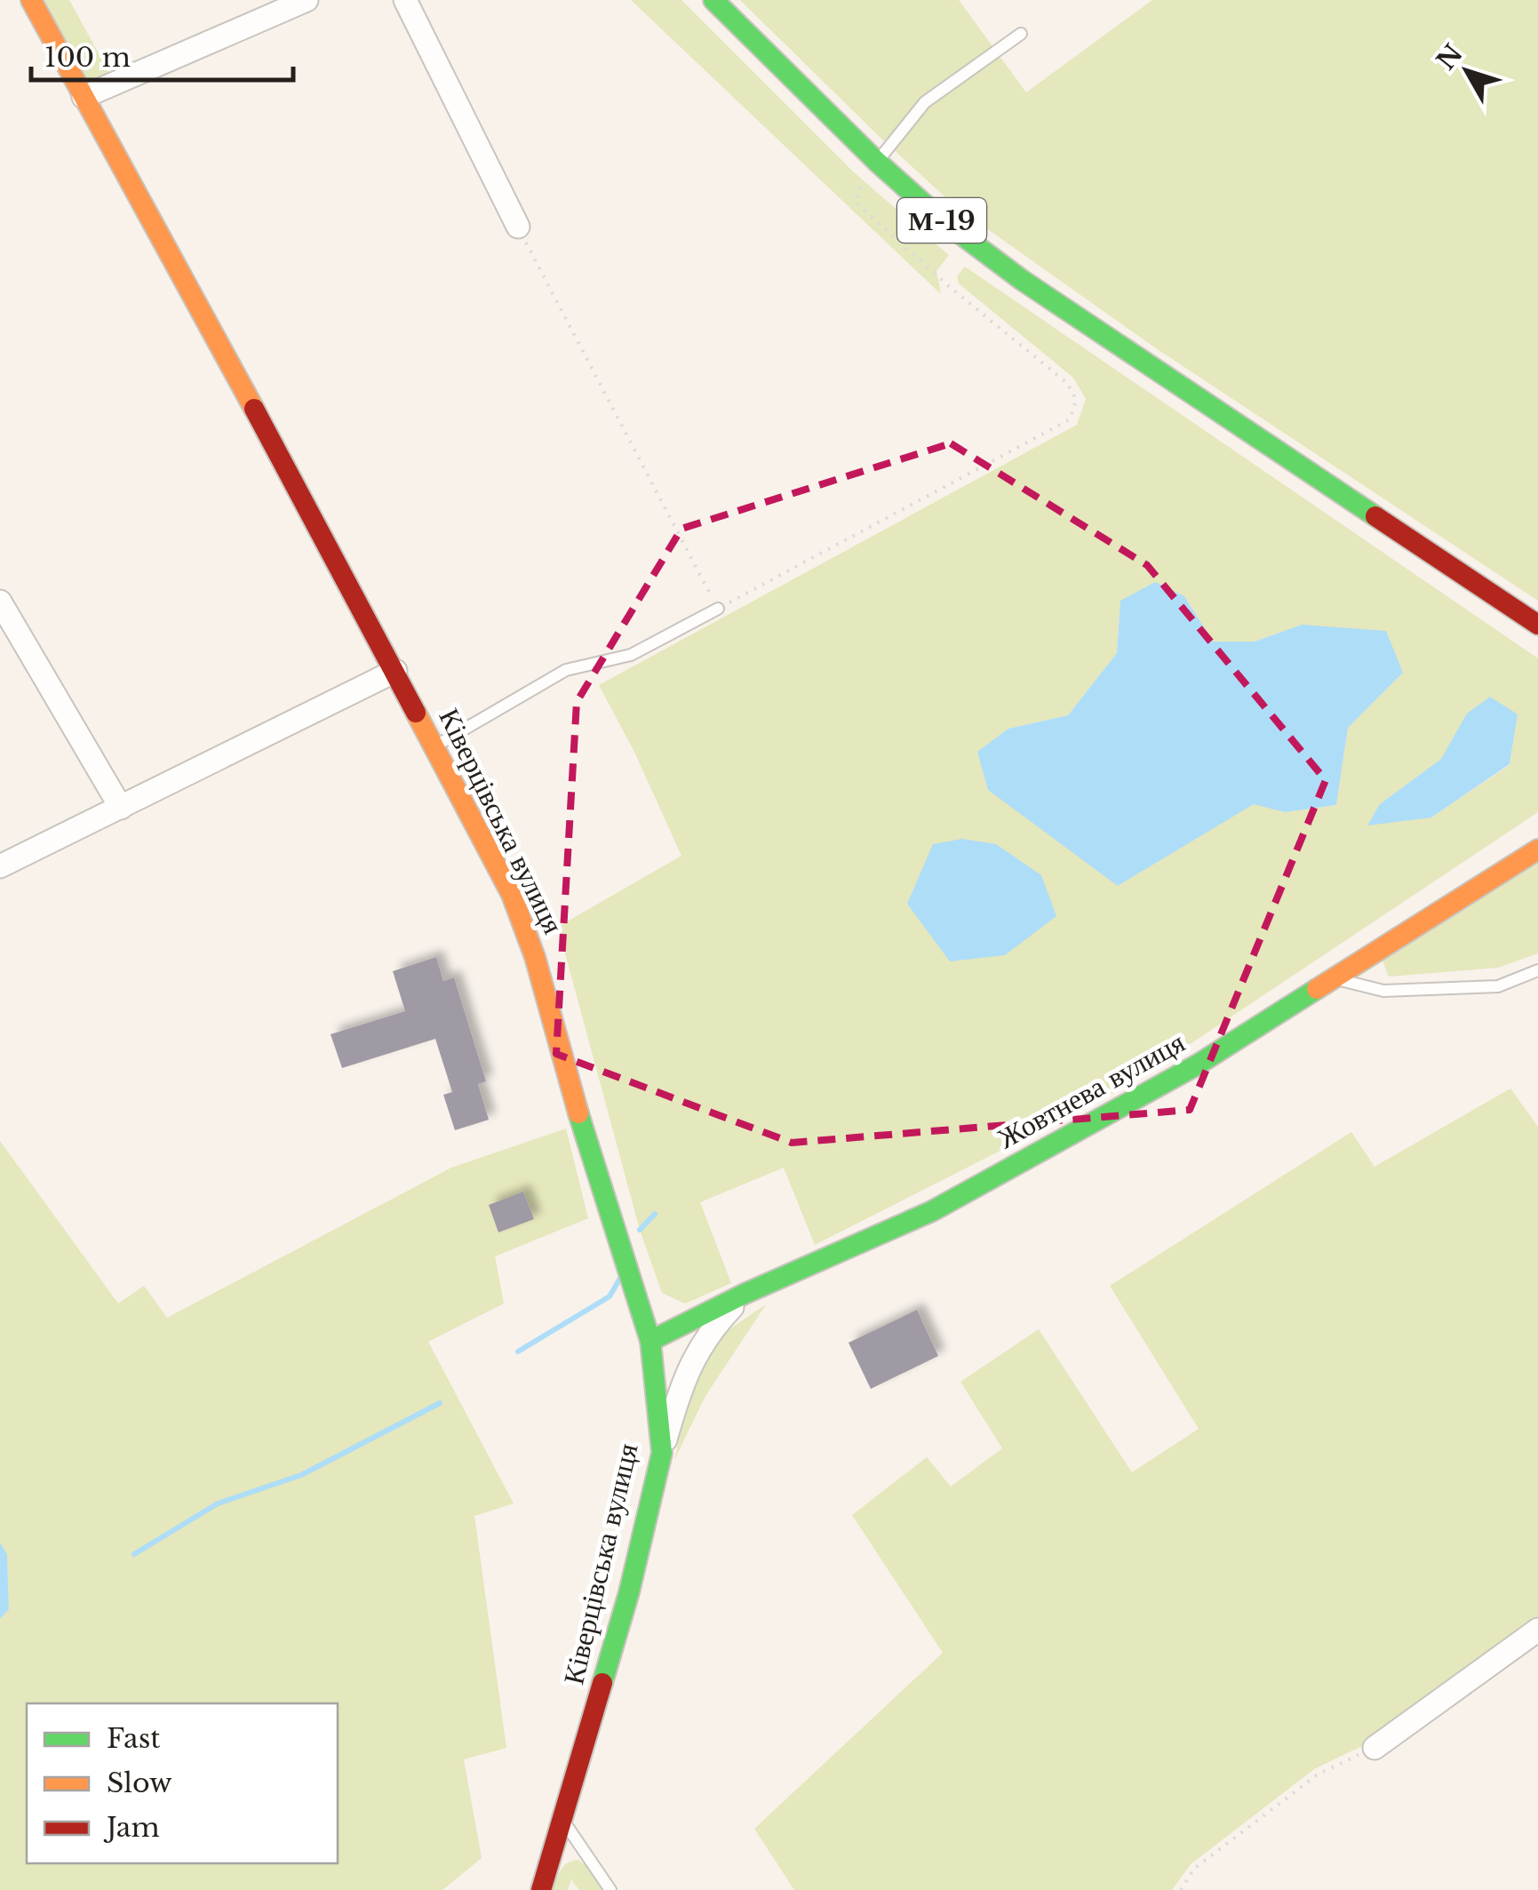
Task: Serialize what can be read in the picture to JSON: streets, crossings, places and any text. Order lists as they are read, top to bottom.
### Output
{
  "streets": {
    "main road": ["М-19", "Ківерцівська вулиця", "Жовтнева вулиця"]
  },
  "crossings": [
    ["Ківерцівська вулиця", "Жовтнева вулиця"]
  ],
  "legend": ["Fast", "Slow", "Jam"],
  "scale_bar": "100 m",
  "north": "top left"
}
